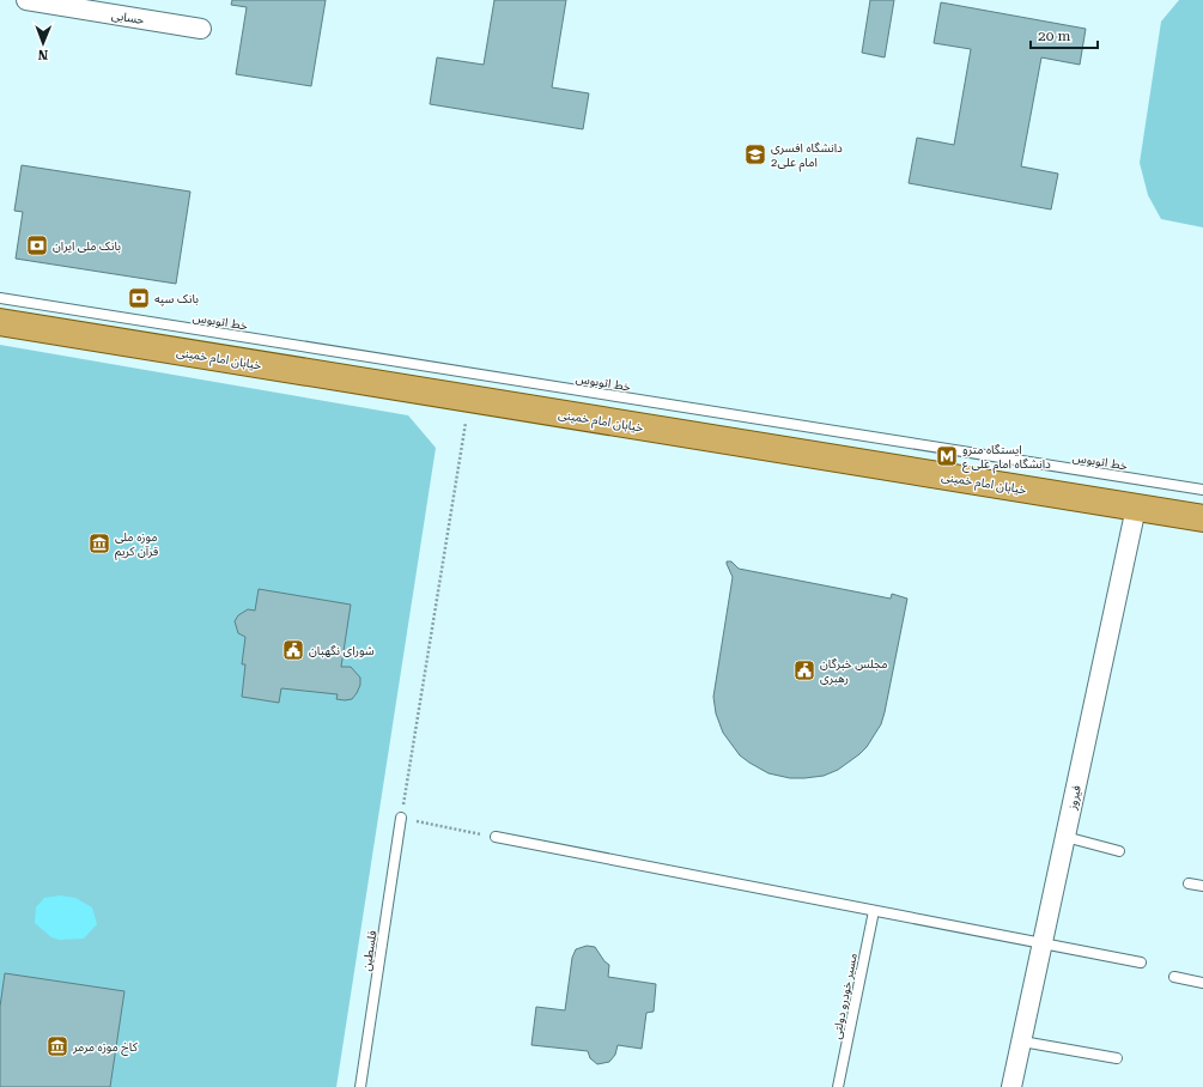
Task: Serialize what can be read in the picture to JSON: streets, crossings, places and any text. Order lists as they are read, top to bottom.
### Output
{
  "streets": {
    "main road": ["خیابان امام خمینی"],
    "street": ["حسابی", "فیروز"],
    "lane": ["خط اتوبوس", "فلسطین", "مسیر خودرو دولتی"]
  },
  "crossings": [
    ["خیابان امام خمینی", "فیروز"]
  ],
  "places": {
    "school or university": ["دانشگاه افسری امام علی2"],
    "bank": ["بانک ملی ایران", "بانک سپه"],
    "metro station": ["ایستگاه مترو دانشگاه امام علی ع"],
    "museum": ["موزه ملی قرآن کریم", "کاخ موزه مرمر"],
    "public building": ["شورای نگهبان", "مجلس خبرگان رهبری"]
  },
  "scale_bar": "20 m",
  "north": "bottom"
}
